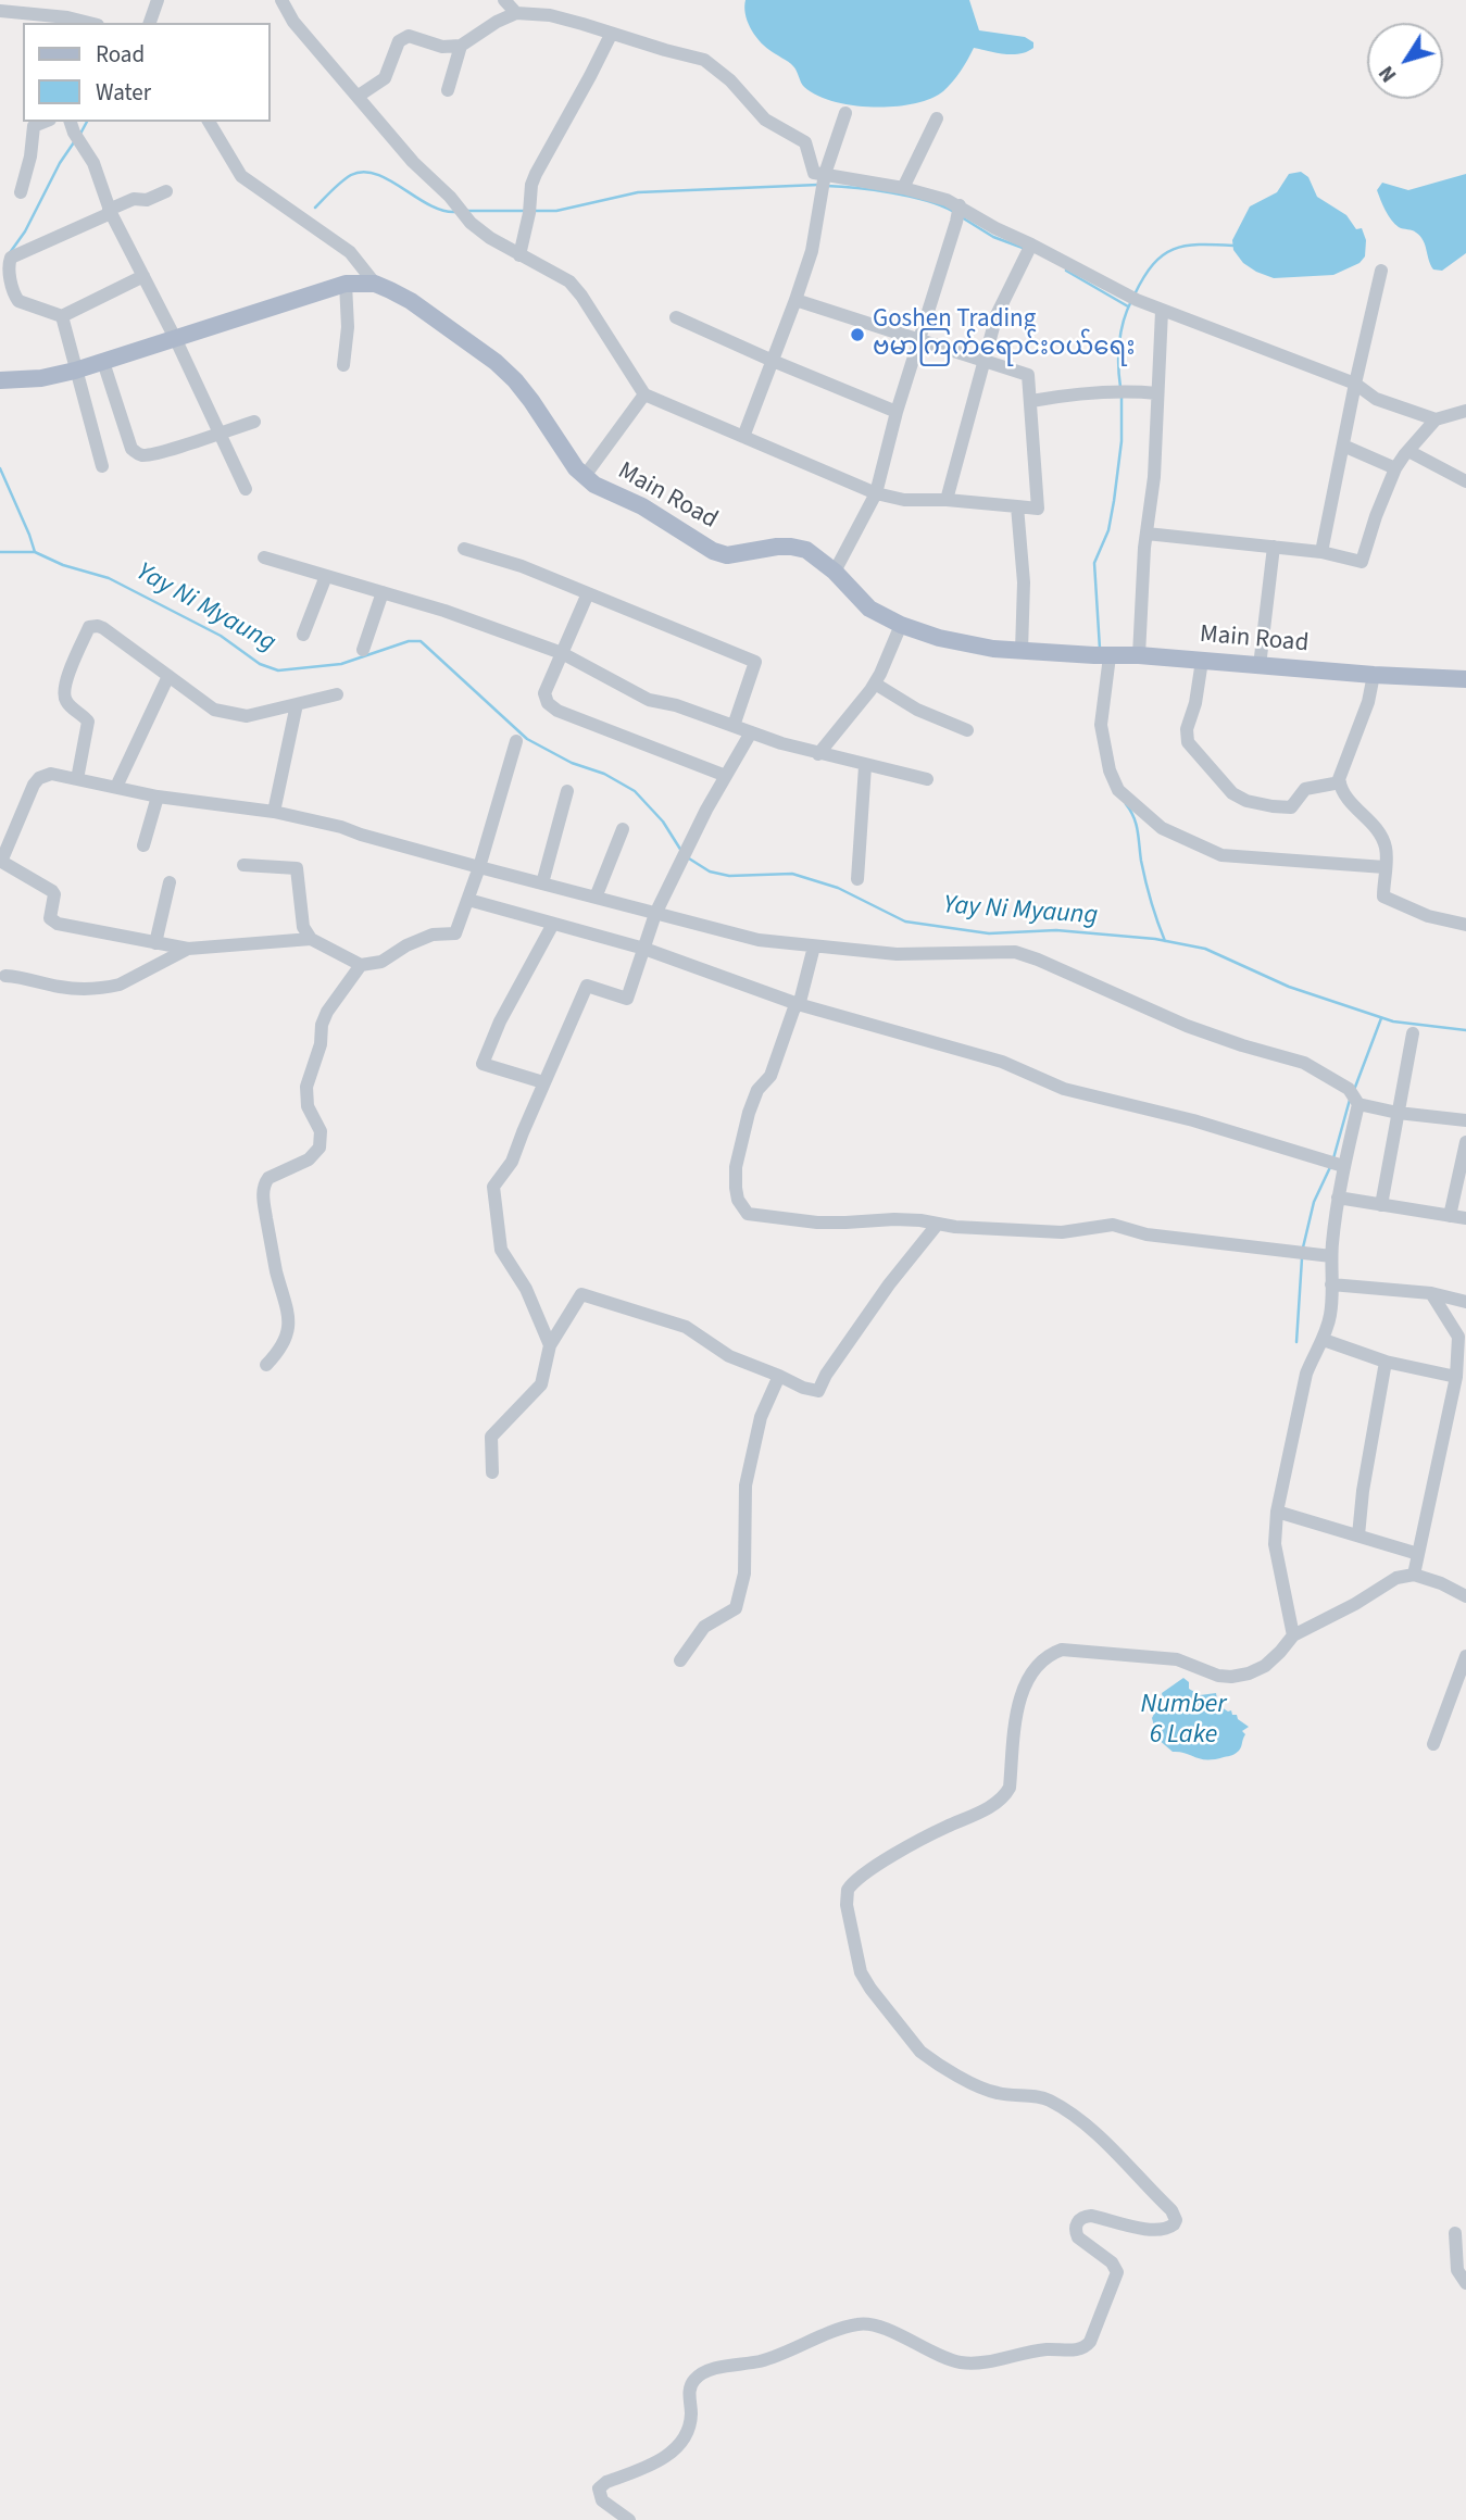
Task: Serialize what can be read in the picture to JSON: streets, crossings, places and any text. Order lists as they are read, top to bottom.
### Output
{
  "streets": {
    "main road": ["Main Road"]
  },
  "water": ["Yay Ni Myaung", "Number 6 Lake"],
  "places": ["Goshen Trading ဗမာကြက်ရောင်းဝယ်ရေး"],
  "legend": ["Road", "Water"],
  "north": "bottom left"
}
